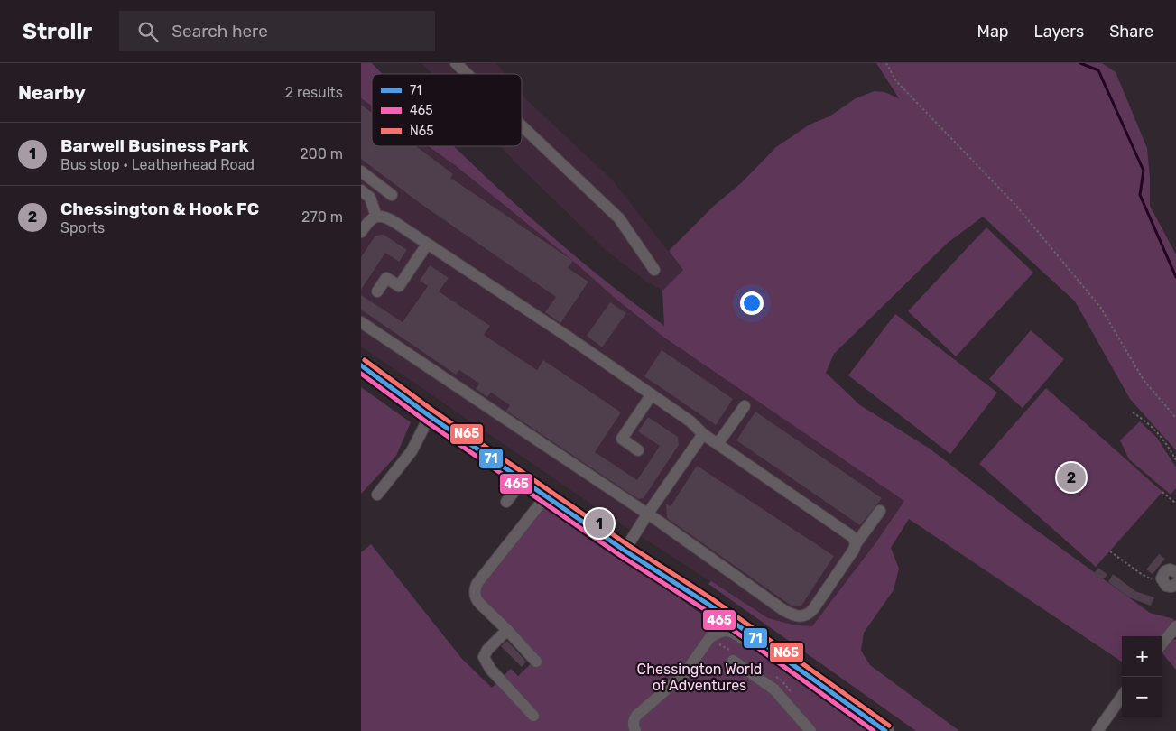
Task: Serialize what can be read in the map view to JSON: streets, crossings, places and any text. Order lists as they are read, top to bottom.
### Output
{
  "parks": ["Chessington World of Adventures"],
  "lines": ["transit line N65", "transit line 71", "transit line 465"],
  "legend": ["71", "465", "N65"],
  "page": {
    "header": "Strollr",
    "search": "Search here",
    "nav": ["Map", "Layers", "Share"],
    "heading": ["Nearby", "2 results"],
    "list": [
      {
        "mark": "1",
        "name": "Barwell Business Park",
        "note": "Bus stop · Leatherhead Road",
        "value": "200 m"
      },
      {
        "mark": "2",
        "name": "Chessington & Hook FC",
        "note": "Sports",
        "value": "270 m"
      }
    ],
    "pins": ["2", "1"],
    "map_buttons": ["+", "−"]
  }
}
